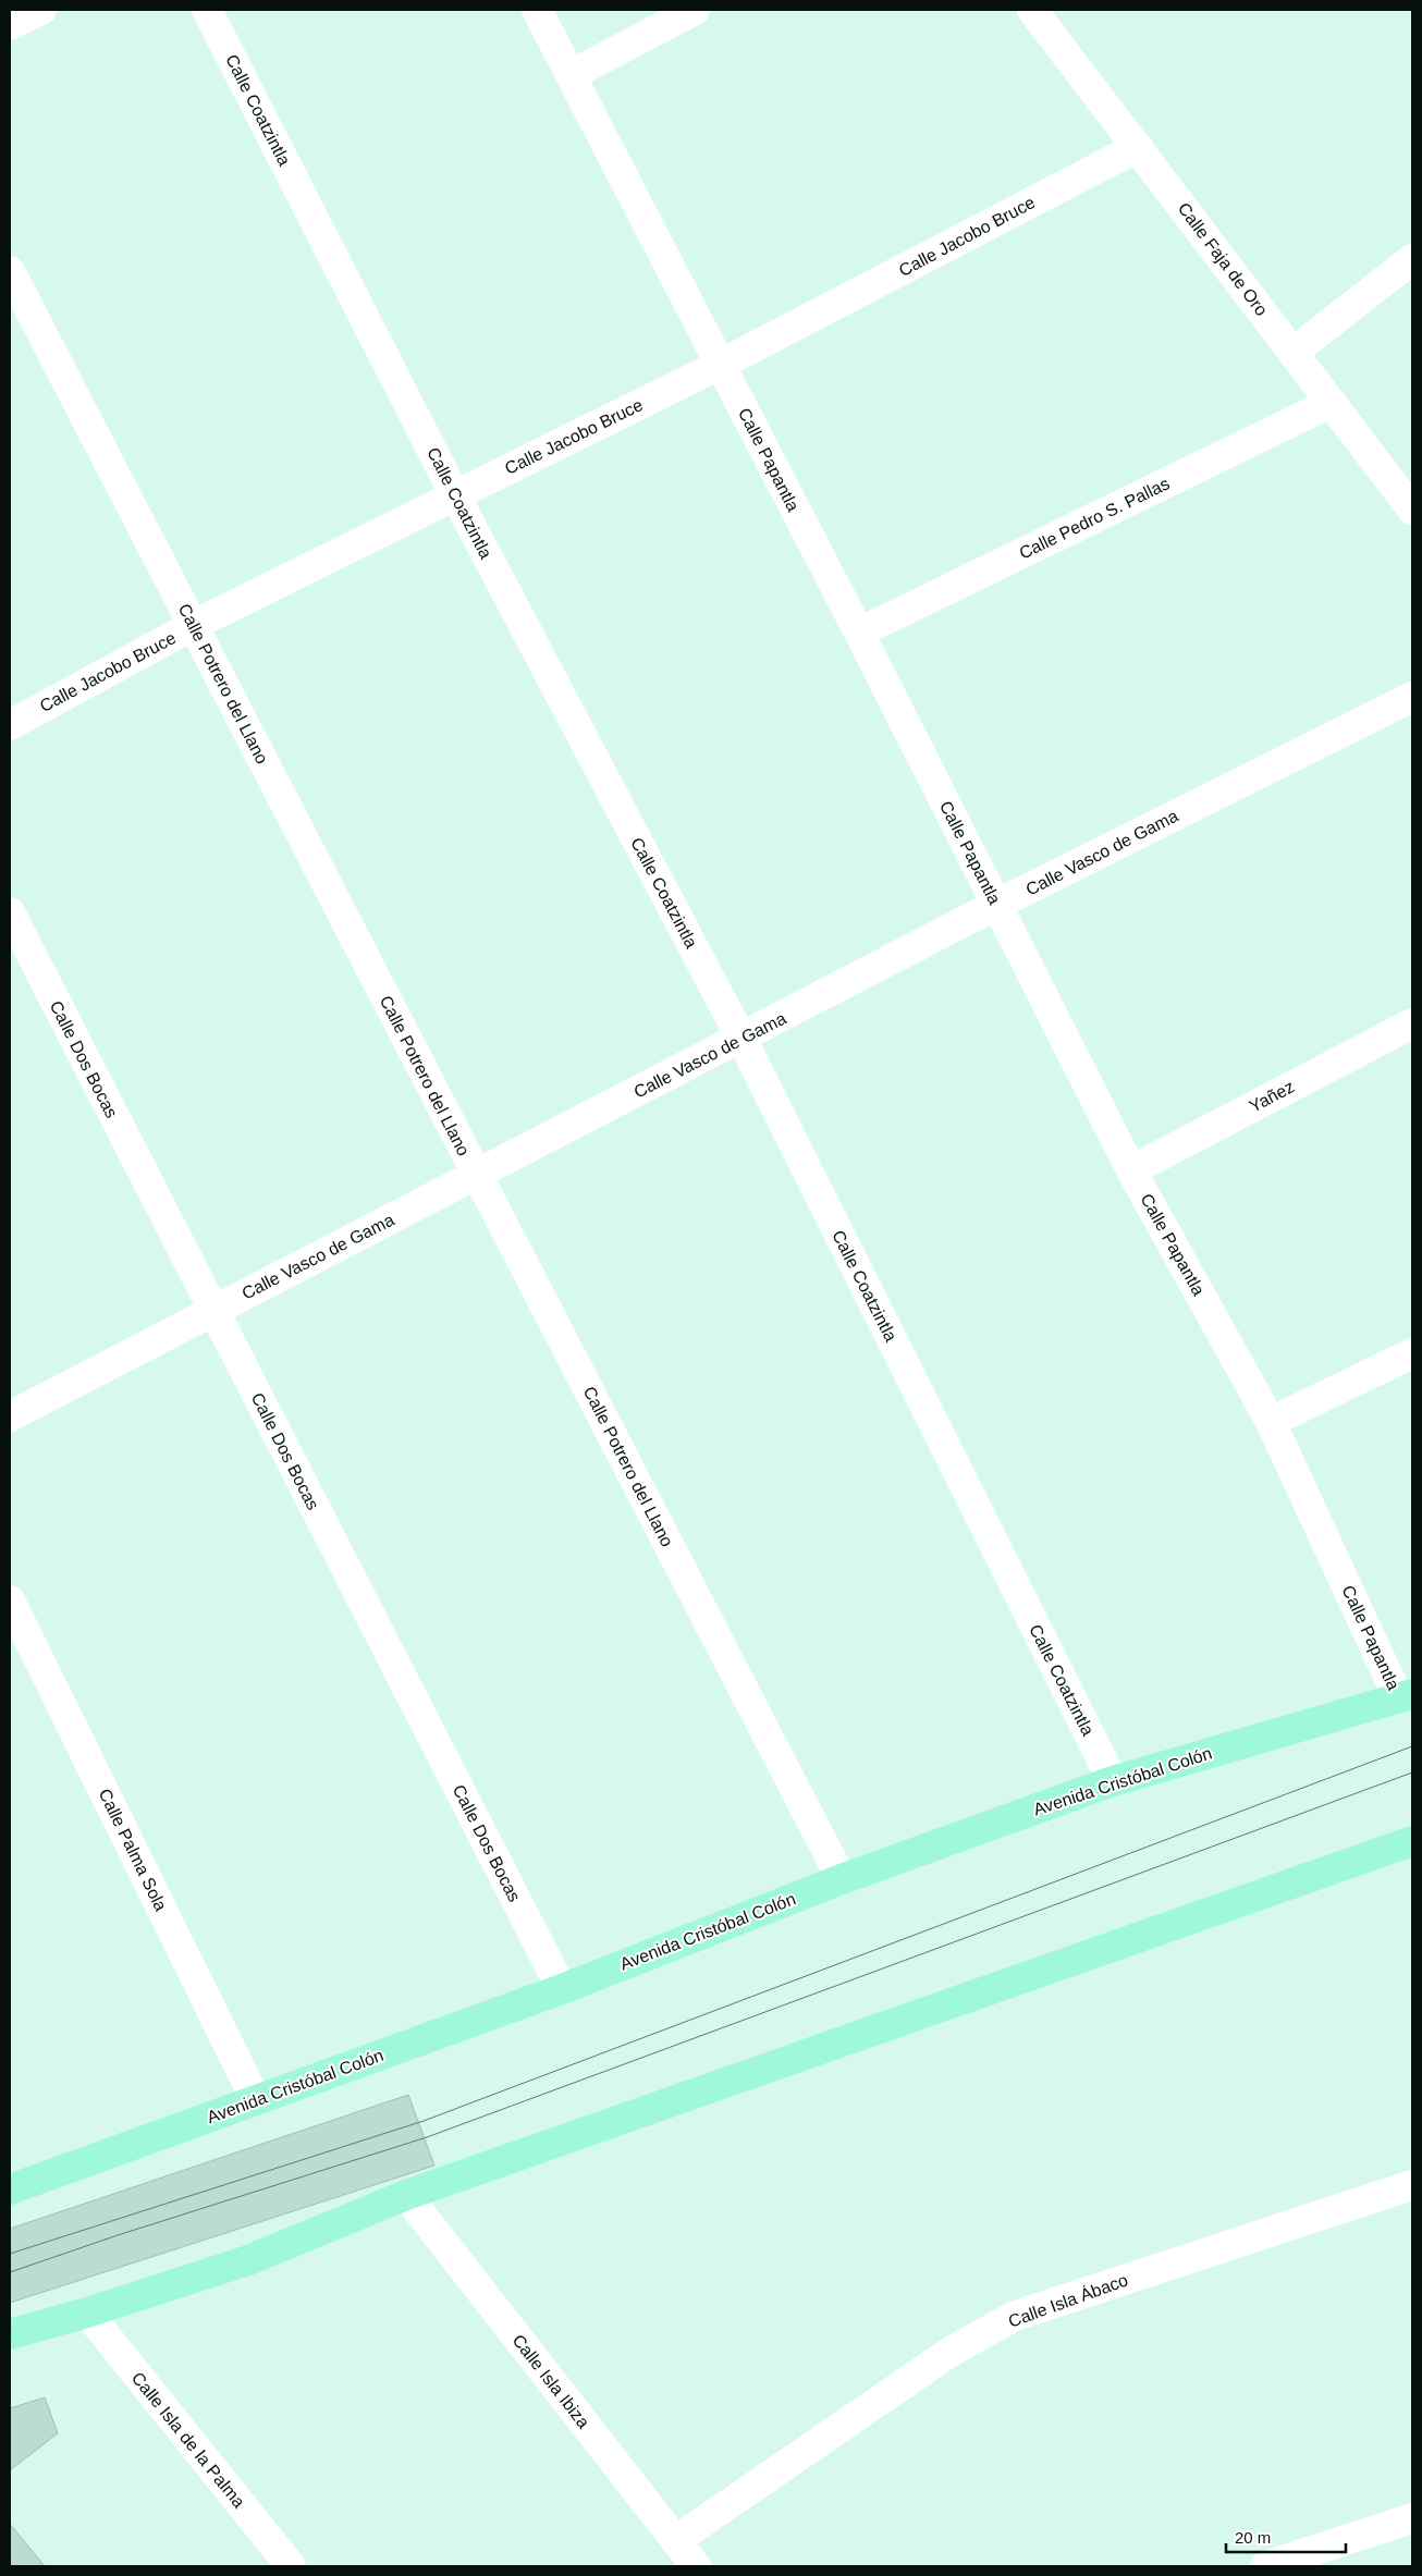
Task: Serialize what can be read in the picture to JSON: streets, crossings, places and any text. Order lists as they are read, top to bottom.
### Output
{
  "streets": {
    "main road": ["Avenida Cristóbal Colón"],
    "street": [
      "Calle Coatzintla",
      "Calle Jacobo Bruce",
      "Calle Faja de Oro",
      "Calle Papantla",
      "Calle Pedro S. Pallas",
      "Calle Potrero del Llano",
      "Calle Vasco de Gama",
      "Calle Dos Bocas",
      "Yañez",
      "Calle Palma Sola",
      "Calle Isla Ábaco",
      "Calle Isla Ibiza",
      "Calle Isla de la Palma"
    ]
  },
  "crossings": [
    ["Calle Coatzintla", "Calle Jacobo Bruce"],
    ["Calle Coatzintla", "Calle Vasco de Gama"],
    ["Calle Coatzintla", "Avenida Cristóbal Colón"],
    ["Calle Jacobo Bruce", "Calle Faja de Oro"],
    ["Calle Jacobo Bruce", "Calle Papantla"],
    ["Calle Jacobo Bruce", "Calle Potrero del Llano"],
    ["Calle Faja de Oro", "Calle Pedro S. Pallas"],
    ["Calle Papantla", "Calle Pedro S. Pallas"],
    ["Calle Papantla", "Calle Vasco de Gama"],
    ["Calle Papantla", "Yañez"],
    ["Calle Papantla", "Avenida Cristóbal Colón"],
    ["Calle Potrero del Llano", "Calle Vasco de Gama"],
    ["Calle Potrero del Llano", "Avenida Cristóbal Colón"],
    ["Calle Vasco de Gama", "Calle Dos Bocas"],
    ["Calle Dos Bocas", "Avenida Cristóbal Colón"],
    ["Avenida Cristóbal Colón", "Calle Palma Sola"],
    ["Calle Isla Ábaco", "Calle Isla Ibiza"]
  ],
  "scale_bar": "20 m"
}
